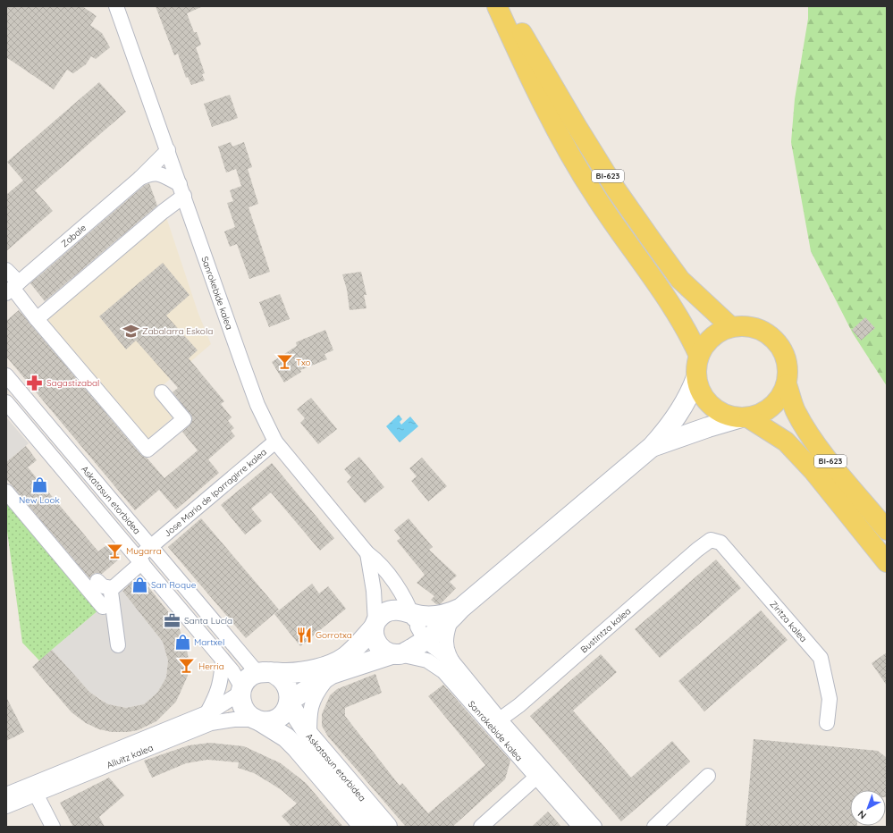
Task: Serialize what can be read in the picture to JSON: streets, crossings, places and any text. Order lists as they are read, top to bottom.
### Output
{
  "streets": {
    "main road": ["BI-623"],
    "street": [
      "Zabale",
      "Sanrokebide kalea",
      "Jose Maria de Iparragirre kalea",
      "Askatasun etorbidea",
      "Ziritza kalea",
      "Bustintza kalea",
      "Alluitz kalea"
    ]
  },
  "crossings": [
    ["Zabale", "Sanrokebide kalea"],
    ["Sanrokebide kalea", "Jose Maria de Iparragirre kalea"],
    ["Sanrokebide kalea", "Bustintza kalea"],
    ["Jose Maria de Iparragirre kalea", "Askatasun etorbidea"],
    ["Askatasun etorbidea", "Alluitz kalea"],
    ["Ziritza kalea", "Bustintza kalea"]
  ],
  "places": {
    "school or university": ["Zabalarra Eskola"],
    "bar": ["Txo", "Mugarra", "Herria"],
    "pharmacy": ["Sagastizabal"],
    "shop": ["New Look", "San Roque", "Martxel"],
    "office": ["Santa Lucía"],
    "restaurant": ["Gorrotxa"]
  },
  "north": "bottom left"
}
